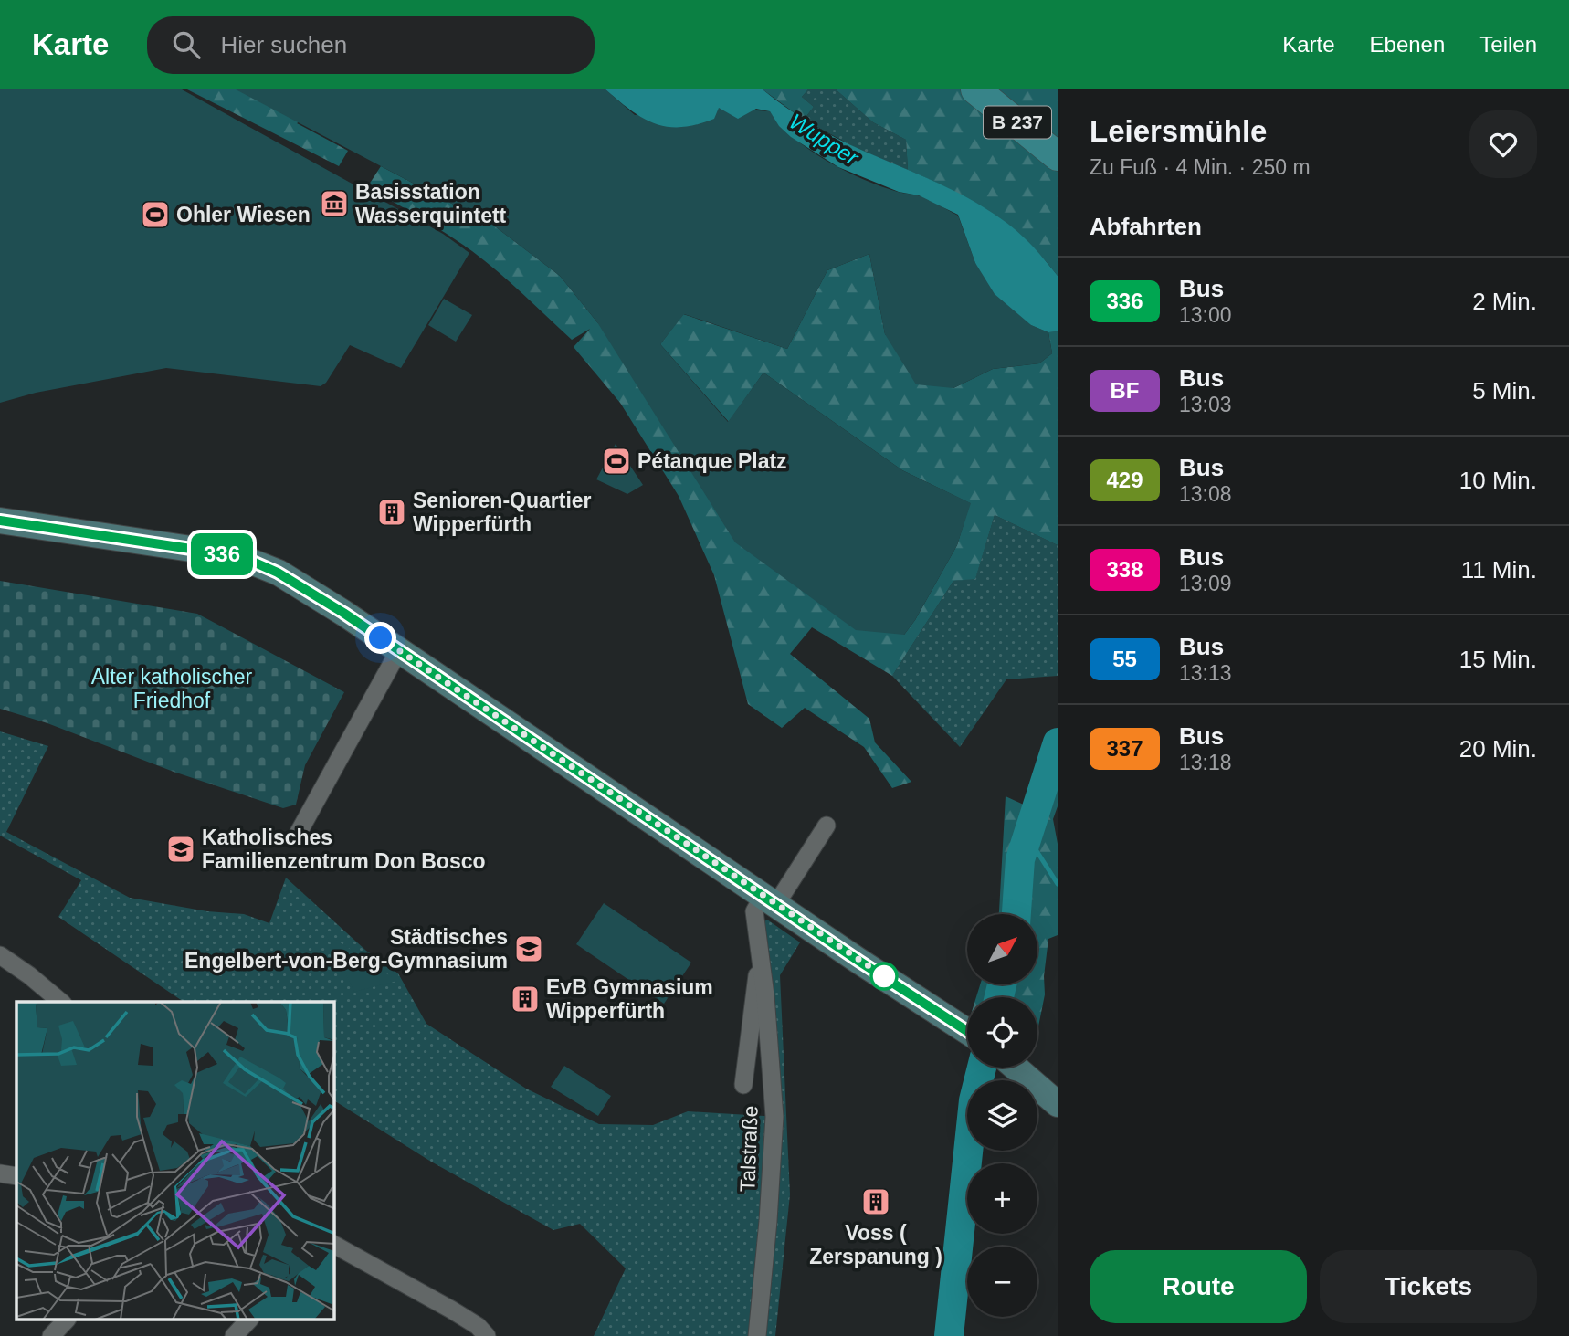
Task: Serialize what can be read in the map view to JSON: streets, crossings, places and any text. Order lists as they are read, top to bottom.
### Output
{
  "streets": {
    "main road": ["B 237"],
    "street": ["Talstraße"]
  },
  "water": ["Wupper"],
  "parks": ["Alter katholischer Friedhof"],
  "places": {
    "museum": ["Basisstation Wasserquintett"],
    "sports": ["Ohler Wiesen", "Pétanque Platz"],
    "building": ["Senioren-Quartier Wipperfürth", "EvB Gymnasium Wipperfürth", "Voss ( Zerspanung )"],
    "school or university": ["Katholisches Familienzentrum Don Bosco", "Städtisches Engelbert-von-Berg-Gymnasium"]
  },
  "lines": ["bus line 336"],
  "north": "top right",
  "page": {
    "header": "Karte",
    "search": "Hier suchen",
    "nav": ["Karte", "Ebenen", "Teilen"],
    "on_map": "336",
    "heading": [
      ["Leiersmühle", "Zu Fuß · 4 Min. · 250 m"],
      "Abfahrten"
    ],
    "list": [
      {
        "mark": "336",
        "name": "Bus",
        "note": "13:00",
        "value": "2 Min."
      },
      {
        "mark": "BF",
        "name": "Bus",
        "note": "13:03",
        "value": "5 Min."
      },
      {
        "mark": "429",
        "name": "Bus",
        "note": "13:08",
        "value": "10 Min."
      },
      {
        "mark": "338",
        "name": "Bus",
        "note": "13:09",
        "value": "11 Min."
      },
      {
        "mark": "55",
        "name": "Bus",
        "note": "13:13",
        "value": "15 Min."
      },
      {
        "mark": "337",
        "name": "Bus",
        "note": "13:18",
        "value": "20 Min."
      }
    ],
    "map_buttons": ["+", "−"],
    "buttons": ["Route", "Tickets"]
  }
}
